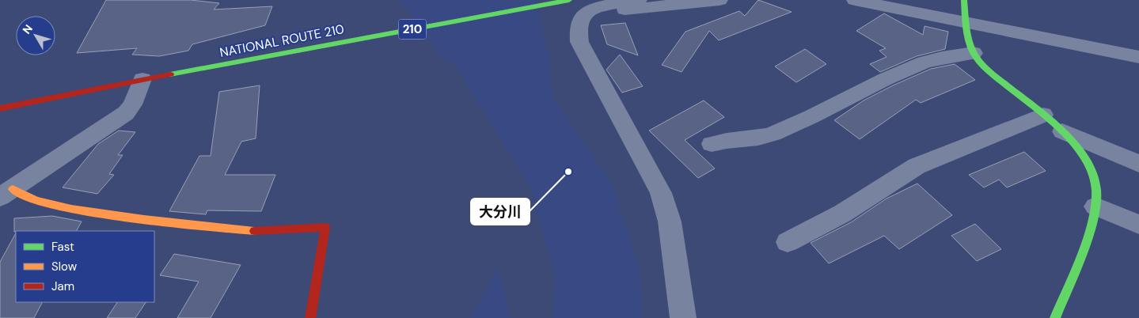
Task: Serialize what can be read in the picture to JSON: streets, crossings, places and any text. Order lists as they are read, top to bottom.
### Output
{
  "streets": {
    "main road": ["210", "NATIONAL ROUTE 210"]
  },
  "places": ["大分川"],
  "legend": ["Fast", "Slow", "Jam"],
  "north": "top left"
}
